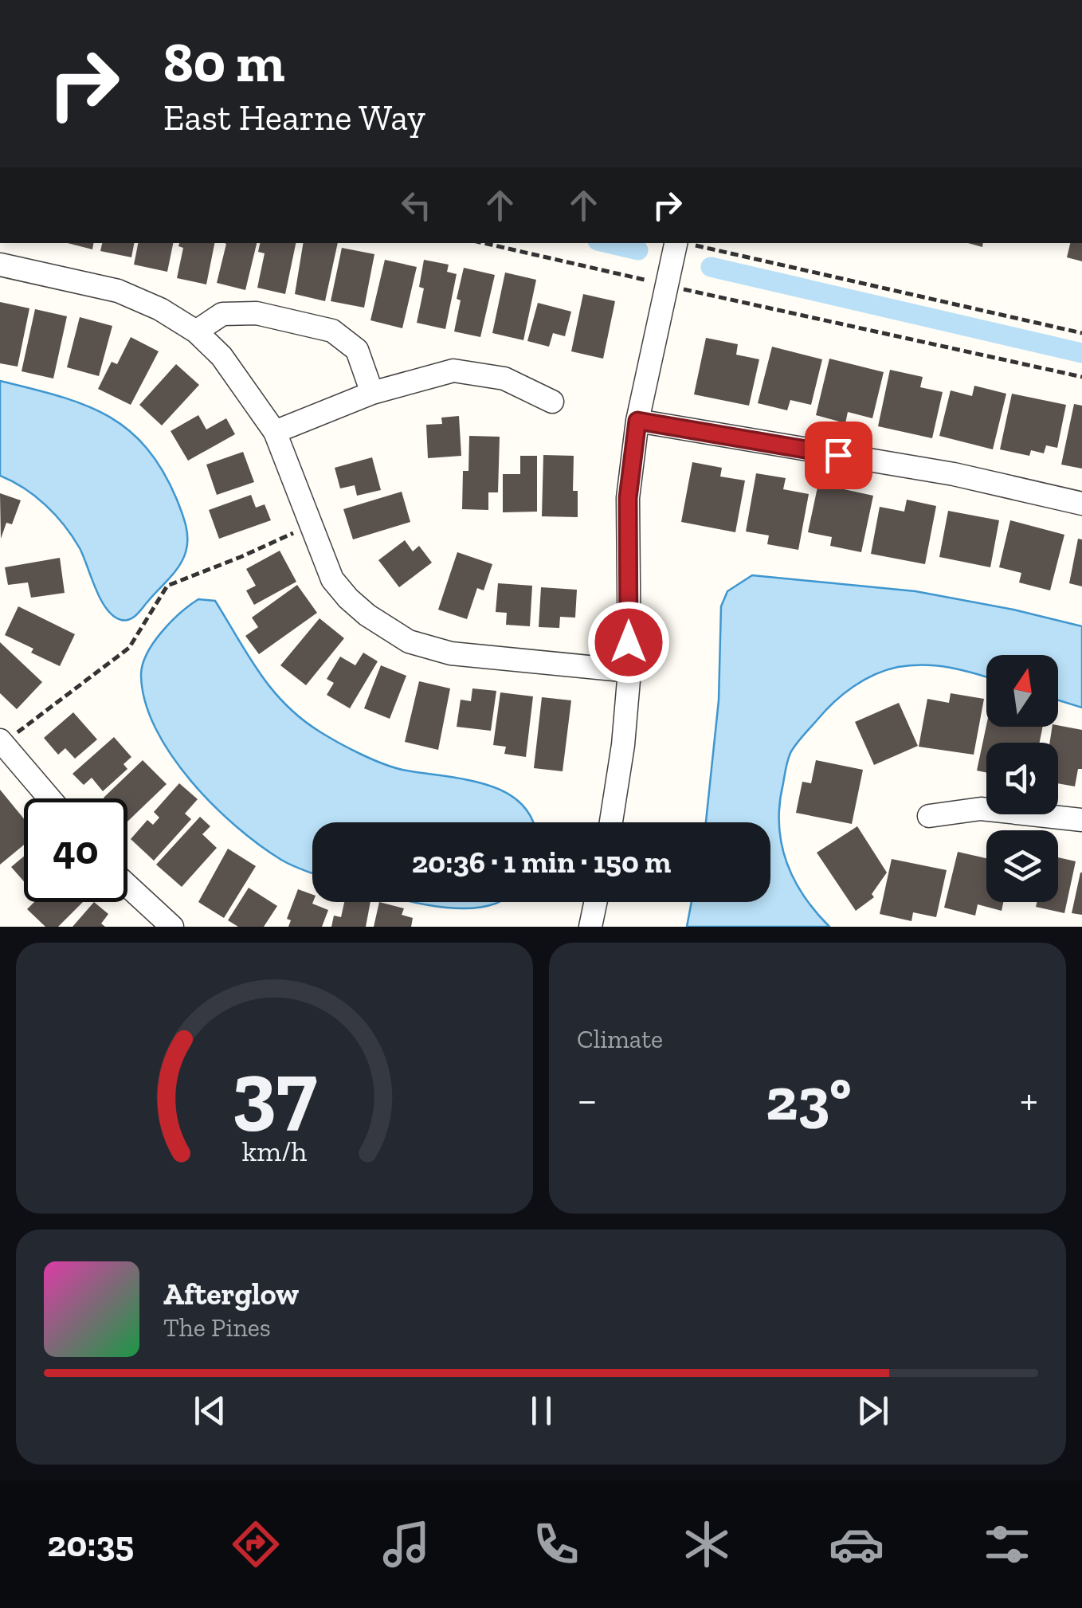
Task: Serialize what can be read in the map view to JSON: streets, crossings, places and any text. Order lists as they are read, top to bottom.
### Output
{
  "north": "top",
  "page": {
    "turn": ["80 m", "East Hearne Way"],
    "limit": "40",
    "trip": "20:36 · 1 min · 150 m",
    "tile": "Climate",
    "heat": ["−", "23°", "+"],
    "song": ["Afterglow", "The Pines"],
    "tabs": "20:35",
    "gauge": ["37", "km/h"]
  }
}
